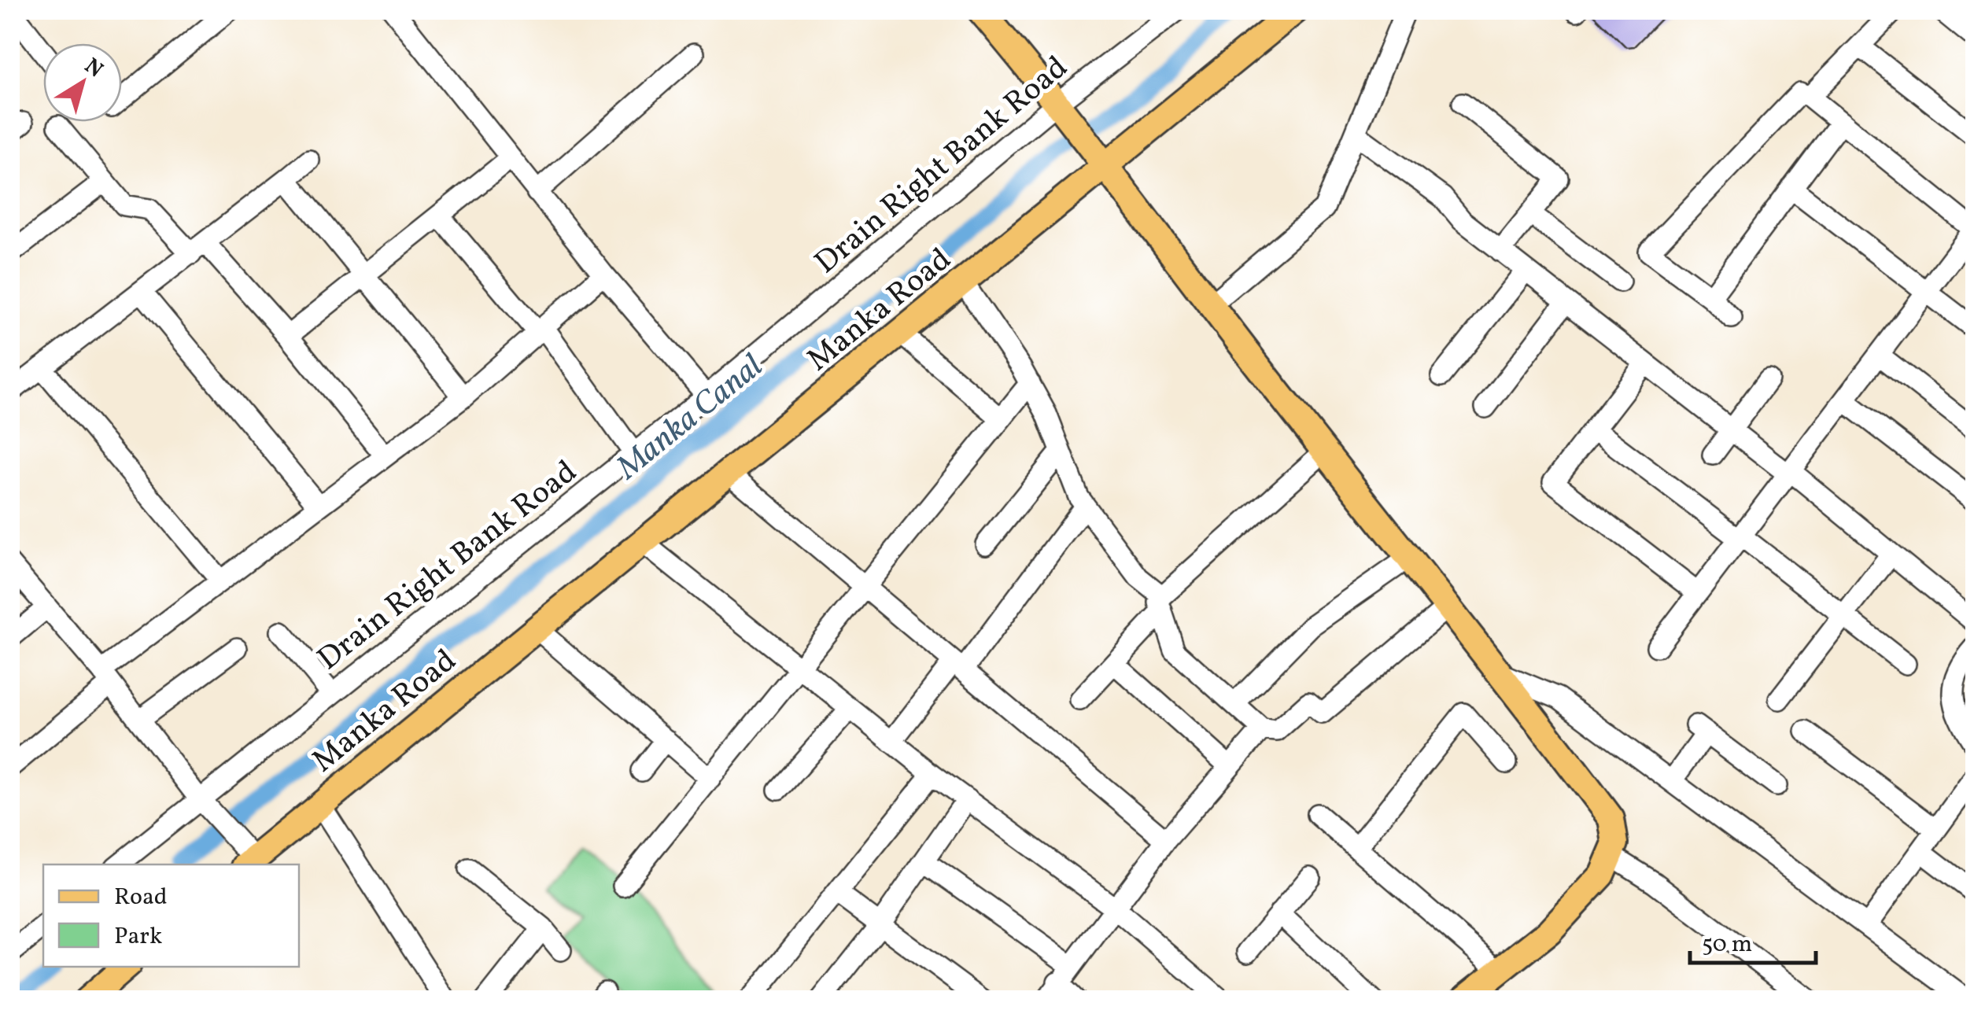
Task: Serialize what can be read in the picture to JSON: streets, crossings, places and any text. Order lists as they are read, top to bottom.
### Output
{
  "streets": {
    "main road": ["Manka Road"],
    "street": ["Drain Right Bank Road"]
  },
  "water": ["Manka Canal"],
  "legend": ["Road", "Park"],
  "scale_bar": "50 m",
  "north": "top right"
}
